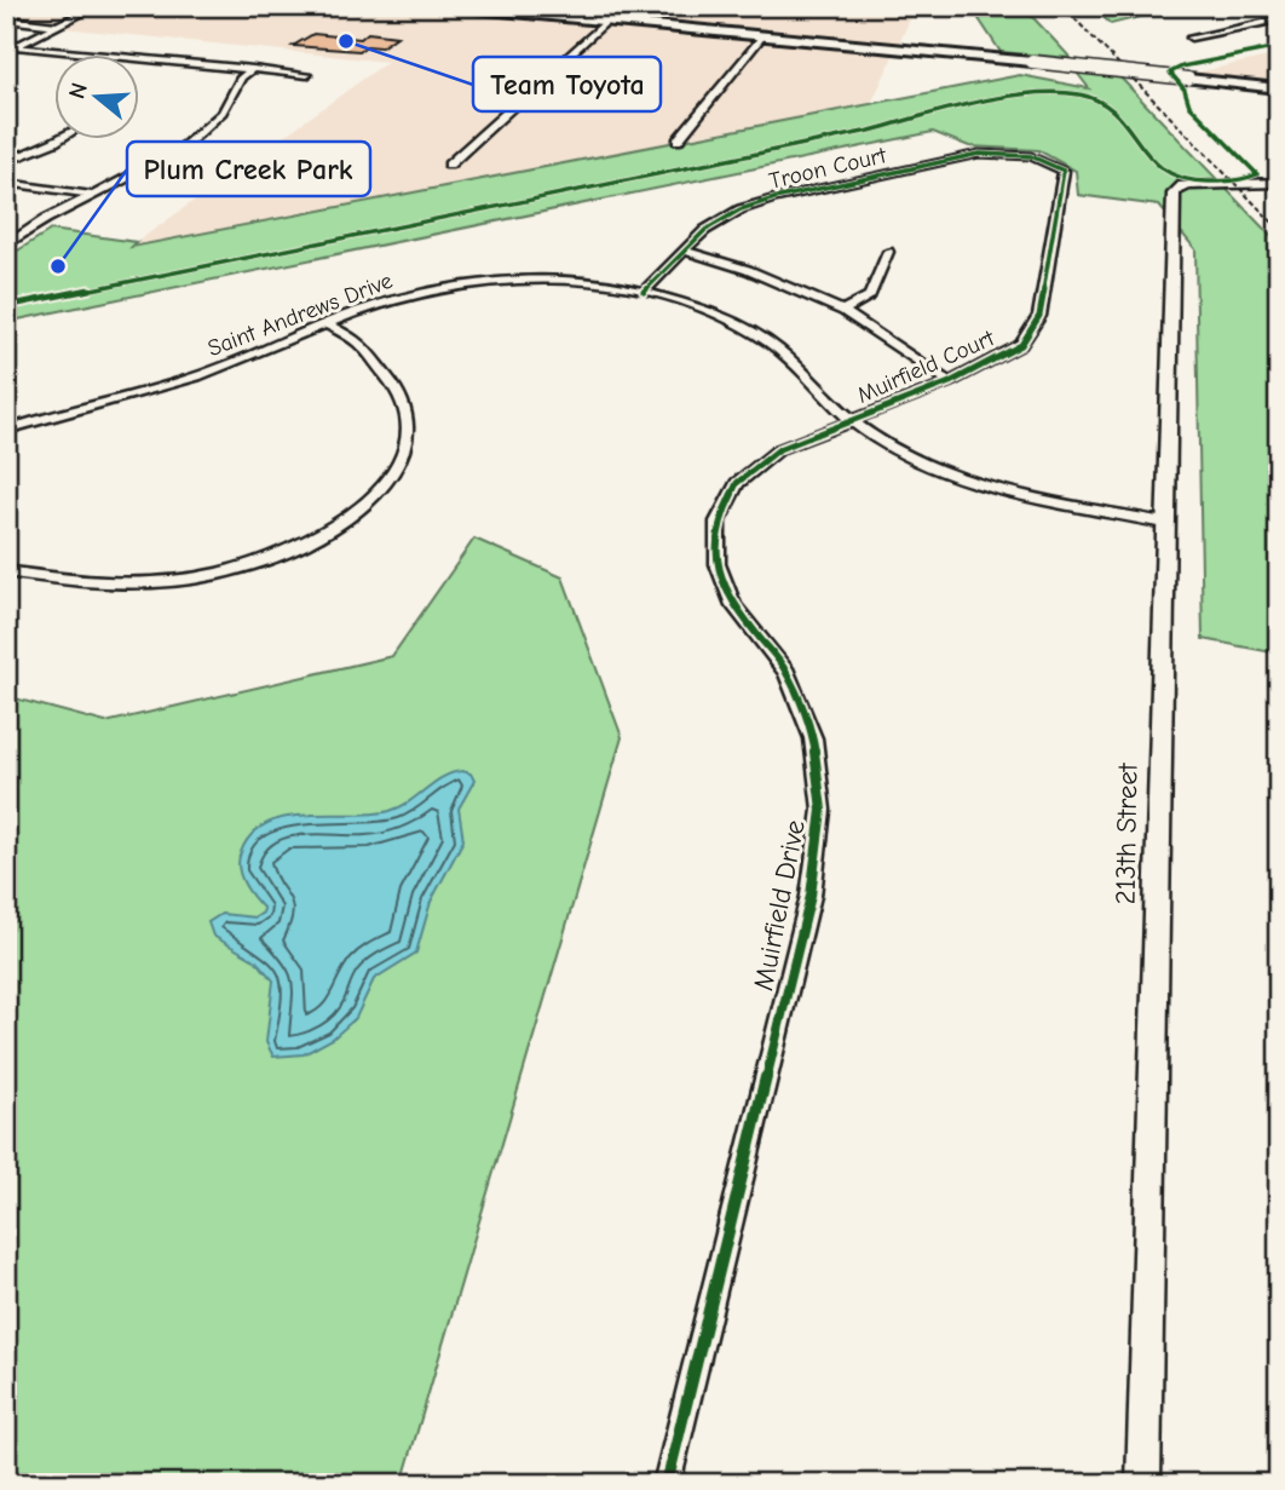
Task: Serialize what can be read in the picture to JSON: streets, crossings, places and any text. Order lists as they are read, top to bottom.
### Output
{
  "streets": {
    "street": [
      "Troon Court",
      "Saint Andrews Drive",
      "Muirfield Court",
      "213th Street",
      "Muirfield Drive"
    ]
  },
  "crossings": [
    ["Troon Court", "Saint Andrews Drive"],
    ["Troon Court", "Muirfield Court"],
    ["Saint Andrews Drive", "Muirfield Court"],
    ["Saint Andrews Drive", "213th Street"],
    ["Saint Andrews Drive", "Muirfield Drive"],
    ["Muirfield Court", "Muirfield Drive"]
  ],
  "places": ["Team Toyota", "Plum Creek Park"],
  "north": "left"
}
